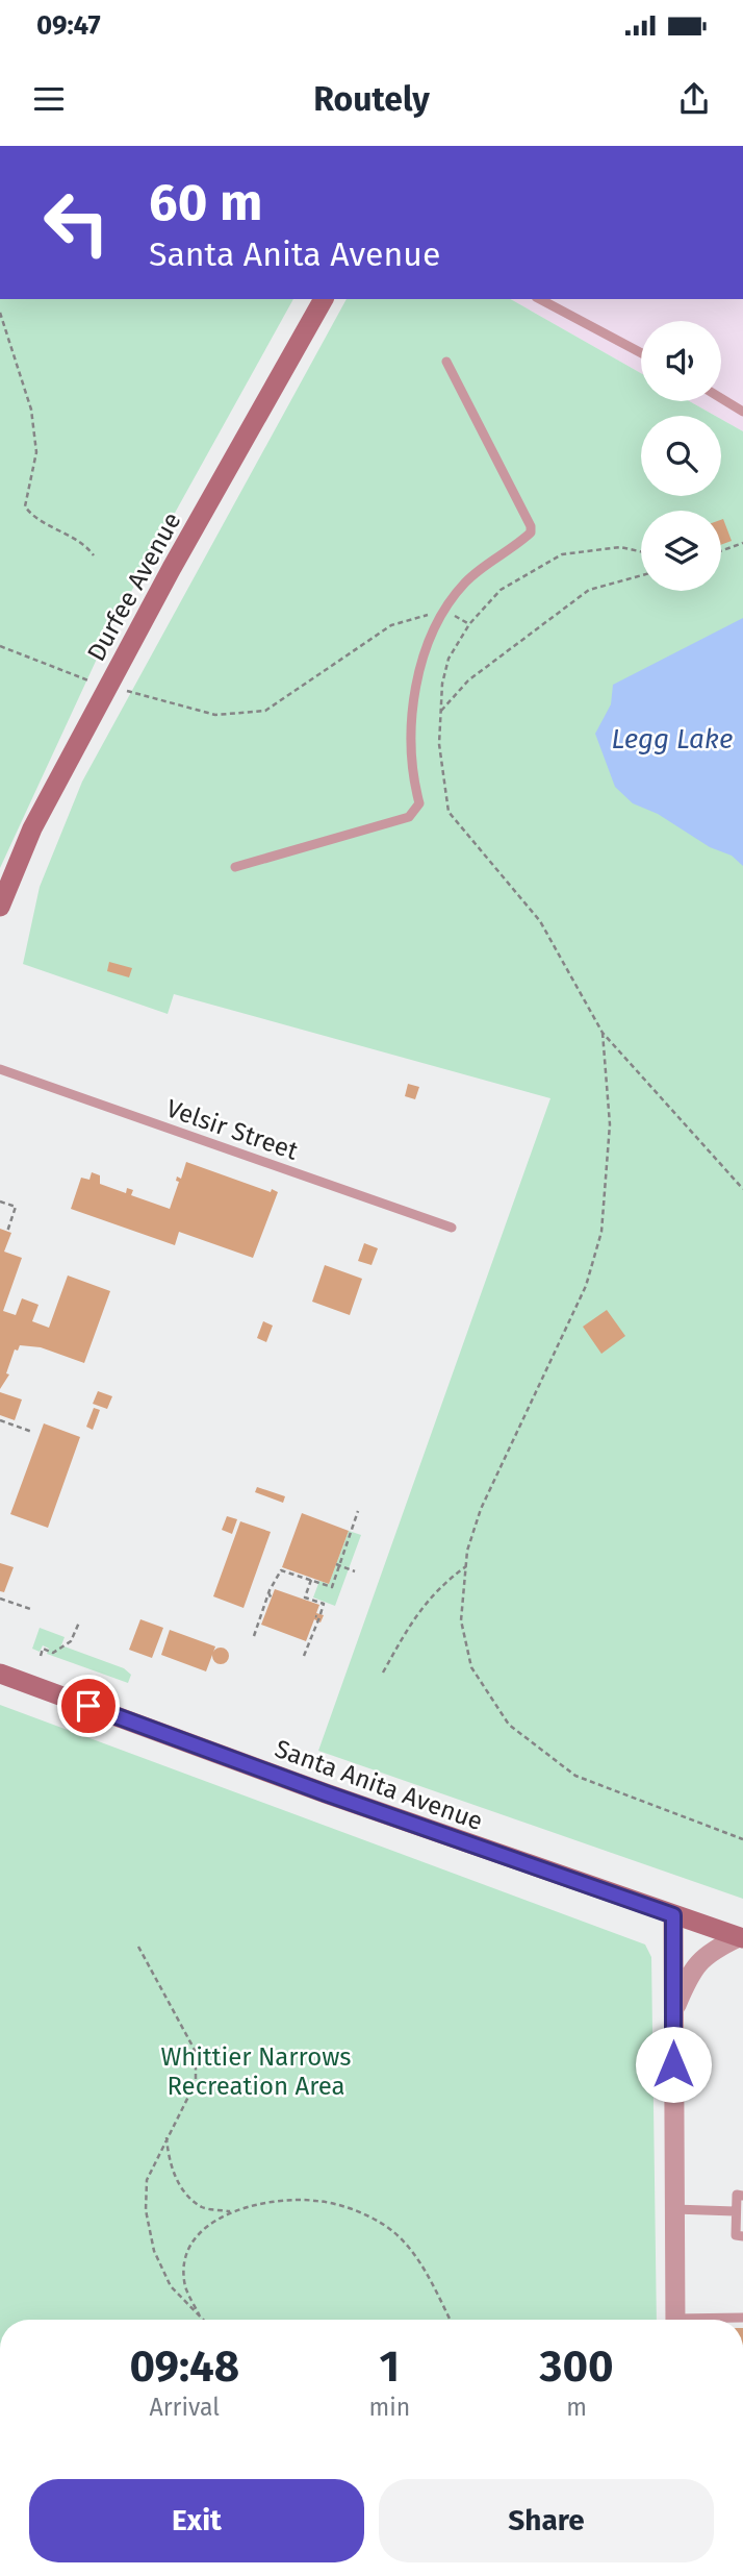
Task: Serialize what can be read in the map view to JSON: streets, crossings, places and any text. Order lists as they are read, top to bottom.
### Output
{
  "streets": {
    "main road": ["Durfee Avenue", "Santa Anita Avenue"],
    "lane": ["Velsir Street"]
  },
  "water": ["Legg Lake"],
  "parks": ["Whittier Narrows Recreation Area"],
  "page": {
    "status": "09:47",
    "header": "Routely",
    "turn": ["60 m", "Santa Anita Avenue"],
    "eta": [
      "09:48",
      "Arrival",
      "1",
      "min",
      "300",
      "m"
    ],
    "buttons": ["Exit", "Share"]
  }
}
